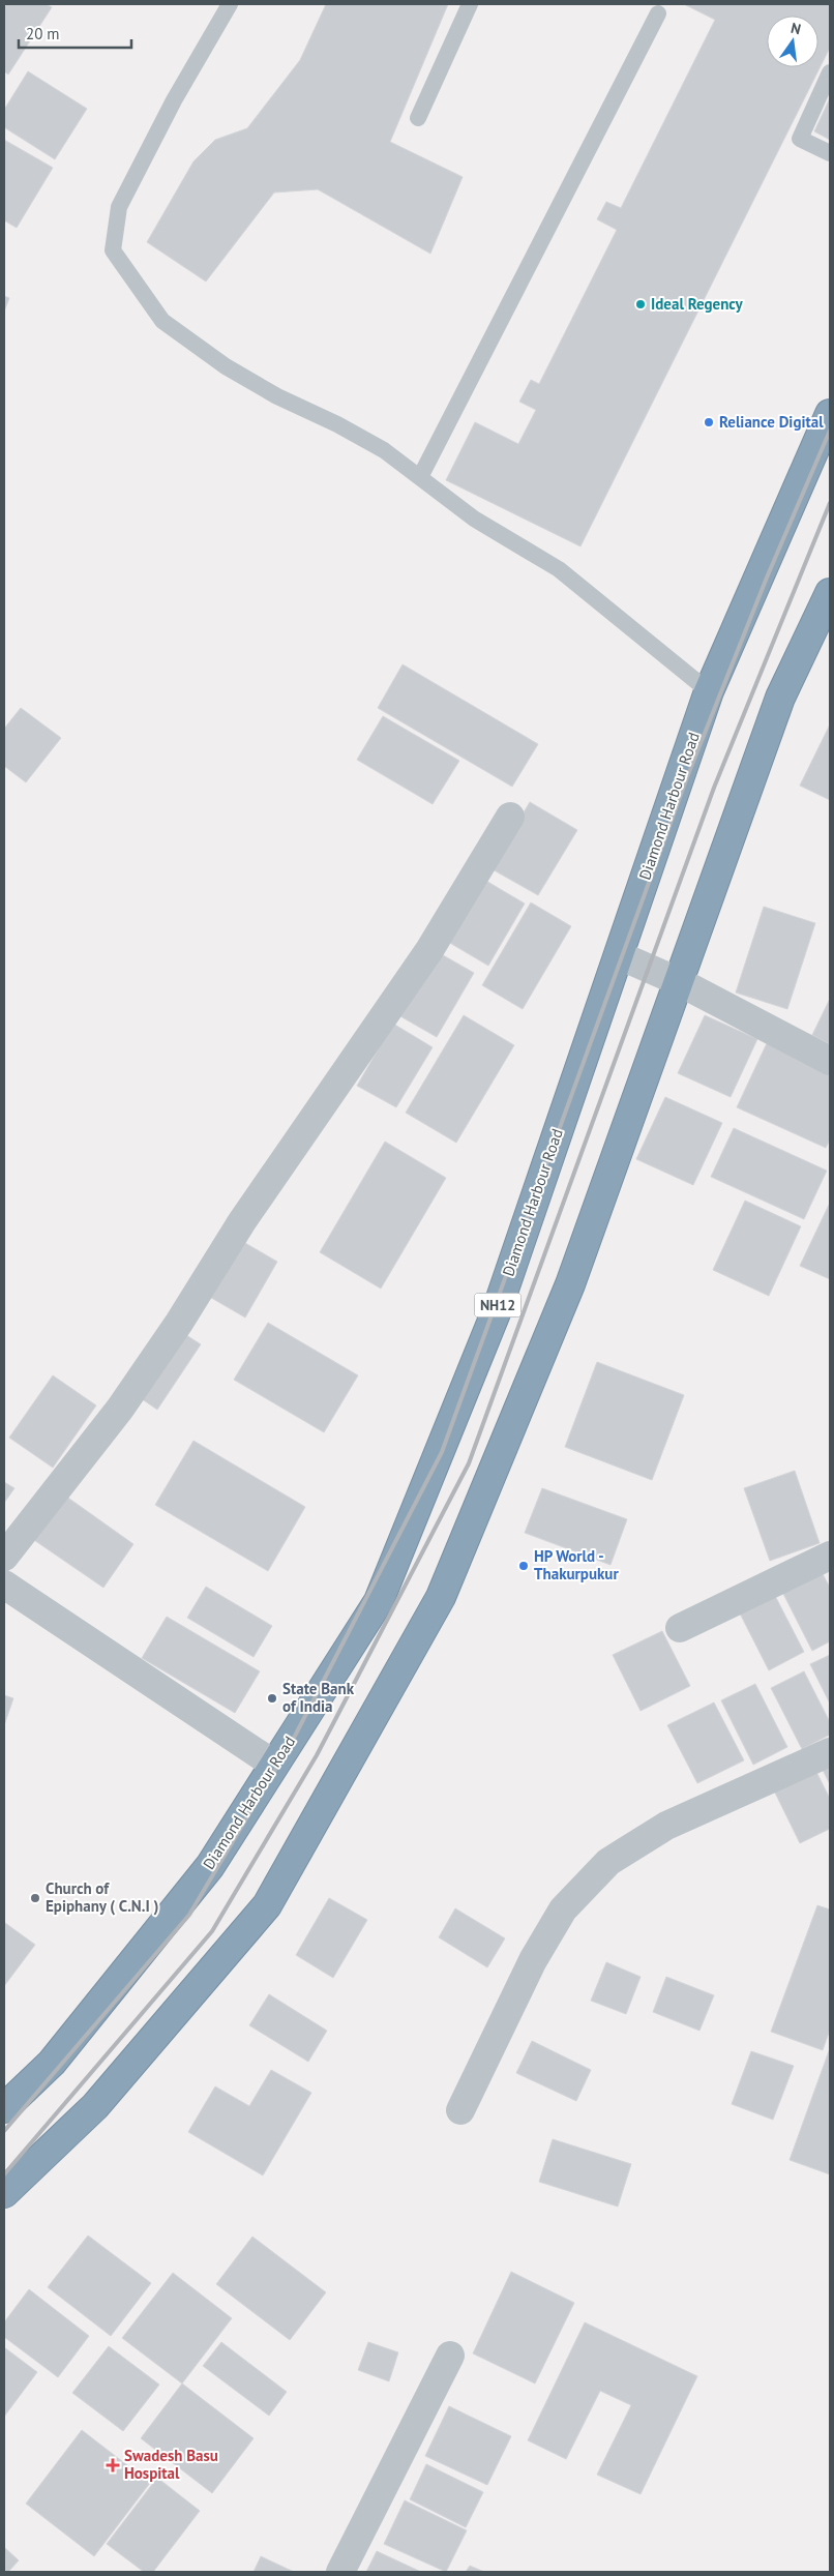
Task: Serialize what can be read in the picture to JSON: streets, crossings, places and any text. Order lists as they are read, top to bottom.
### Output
{
  "streets": {
    "highway": ["Diamond Harbour Road", "NH12"]
  },
  "places": {
    "other": [
      "Ideal Regency",
      "Reliance Digital",
      "HP World - Thakurpukur",
      "State Bank of India",
      "Church of Epiphany ( C.N.I )"
    ],
    "health": ["Swadesh Basu Hospital"]
  },
  "scale_bar": "20 m",
  "north": "top"
}
